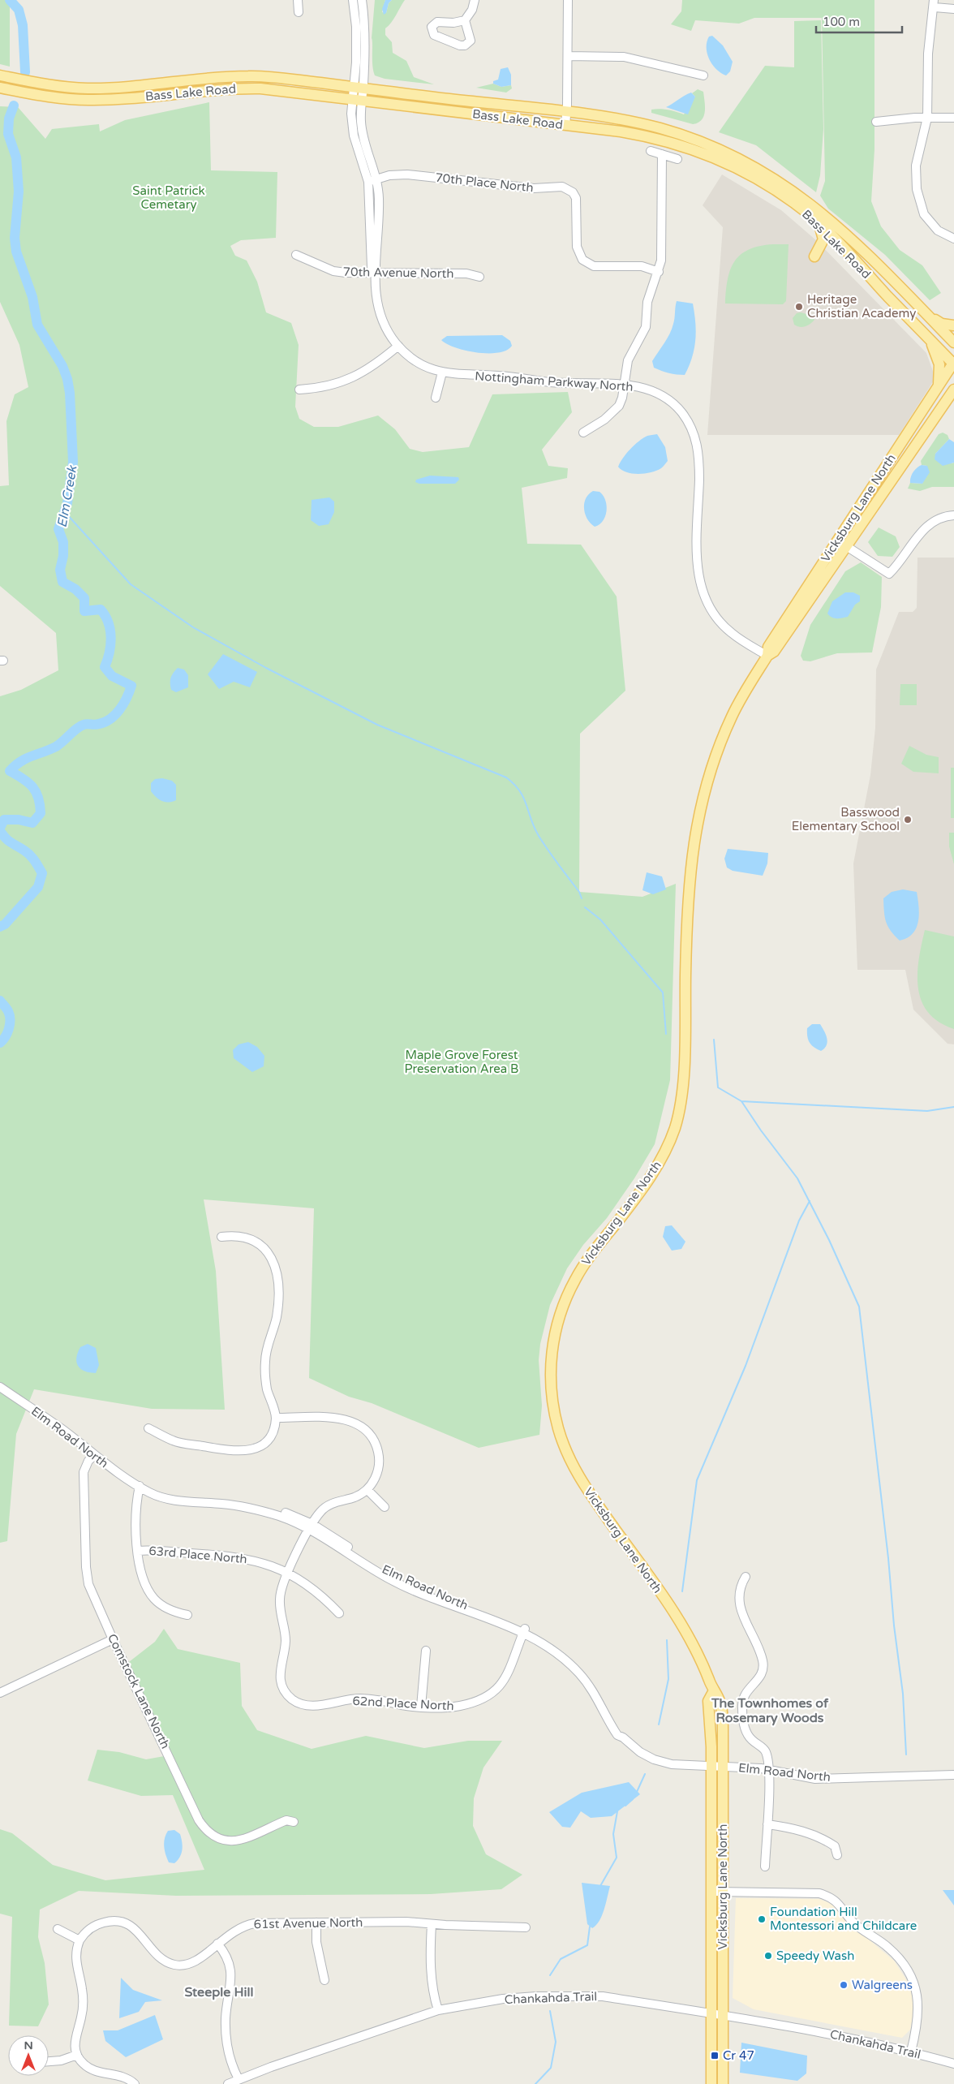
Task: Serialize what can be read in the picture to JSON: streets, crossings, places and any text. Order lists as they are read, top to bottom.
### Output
{
  "streets": {
    "main road": ["Bass Lake Road", "Vicksburg Lane North"],
    "street": [
      "70th Place North",
      "70th Avenue North",
      "Nottingham Parkway North",
      "Elm Road North",
      "63rd Place North",
      "Comstock Lane North",
      "62nd Place North",
      "61st Avenue North",
      "Chankahda Trail"
    ]
  },
  "crossings": [
    ["Bass Lake Road", "Nottingham Parkway North"],
    ["Bass Lake Road", "Vicksburg Lane North"],
    ["70th Place North", "Nottingham Parkway North"],
    ["70th Avenue North", "Nottingham Parkway North"],
    ["Nottingham Parkway North", "Vicksburg Lane North"],
    ["Vicksburg Lane North", "Elm Road North"],
    ["Vicksburg Lane North", "Chankahda Trail"],
    ["Elm Road North", "Comstock Lane North"],
    ["Elm Road North", "62nd Place North"],
    ["63rd Place North", "62nd Place North"]
  ],
  "districts": ["The Townhomes of Rosemary Woods", "Steeple Hill"],
  "water": ["Elm Creek"],
  "parks": ["Saint Patrick Cemetary", "Maple Grove Forest Preservation Area B"],
  "places": {
    "other": [
      "Heritage Christian Academy",
      "Basswood Elementary School",
      "Foundation Hill Montessori and Childcare",
      "Speedy Wash",
      "Walgreens"
    ],
    "transit": ["Cr 47"]
  },
  "scale_bar": "100 m",
  "north": "top"
}
